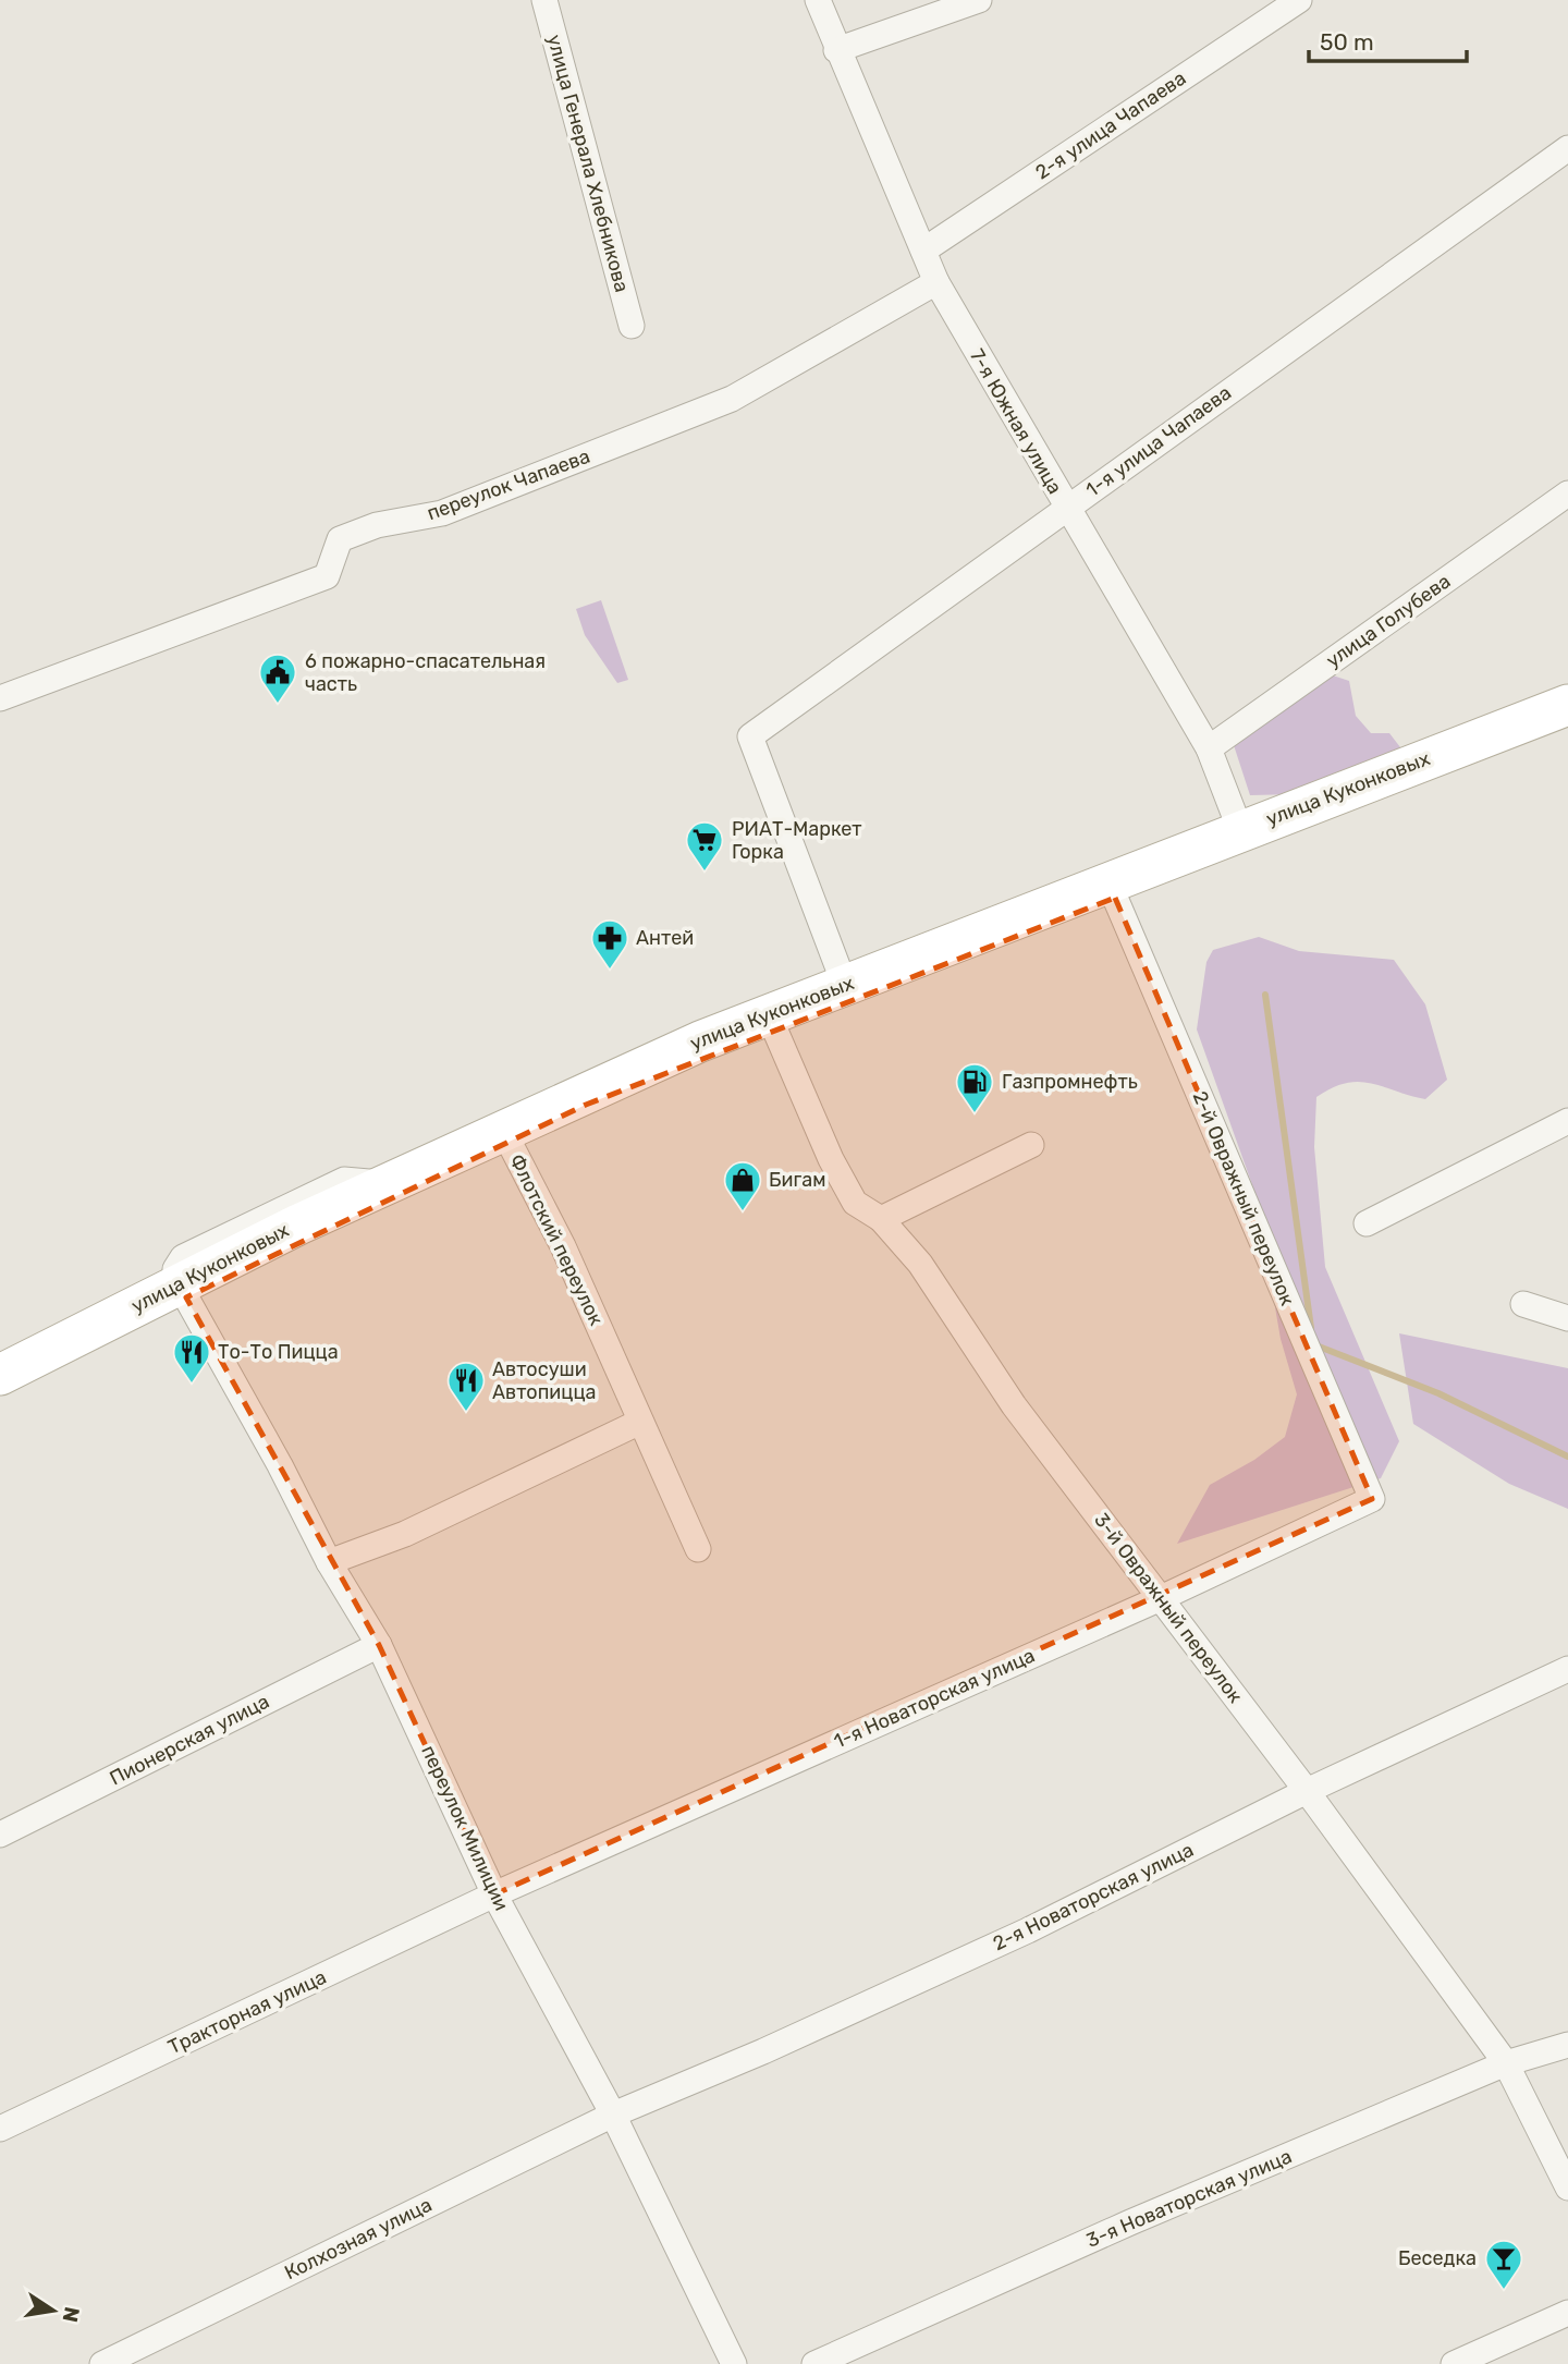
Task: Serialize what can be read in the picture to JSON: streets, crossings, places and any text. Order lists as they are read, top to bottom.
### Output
{
  "streets": {
    "main road": ["улица Куконковых"],
    "street": [
      "2-я улица Чапаева",
      "улица Генерала Хлебникова",
      "7-я Южная улица",
      "1-я улица Чапаева",
      "переулок Чапаева",
      "улица Голубева",
      "2-й Овражный переулок",
      "Флотский переулок",
      "3-й Овражный переулок",
      "1-я Новаторская улица",
      "Пионерская улица",
      "переулок Милиции",
      "2-я Новаторская улица",
      "Тракторная улица",
      "3-я Новаторская улица",
      "Колхозная улица"
    ]
  },
  "crossings": [
    ["2-я улица Чапаева", "7-я Южная улица"],
    ["7-я Южная улица", "1-я улица Чапаева"],
    ["7-я Южная улица", "переулок Чапаева"],
    ["7-я Южная улица", "улица Голубева"],
    ["7-я Южная улица", "улица Куконковых"],
    ["1-я улица Чапаева", "улица Куконковых"],
    ["улица Куконковых", "2-й Овражный переулок"],
    ["улица Куконковых", "Флотский переулок"],
    ["улица Куконковых", "3-й Овражный переулок"],
    ["улица Куконковых", "переулок Милиции"],
    ["2-й Овражный переулок", "1-я Новаторская улица"],
    ["3-й Овражный переулок", "1-я Новаторская улица"],
    ["3-й Овражный переулок", "2-я Новаторская улица"],
    ["3-й Овражный переулок", "3-я Новаторская улица"],
    ["1-я Новаторская улица", "переулок Милиции"],
    ["1-я Новаторская улица", "Тракторная улица"],
    ["Пионерская улица", "переулок Милиции"],
    ["переулок Милиции", "2-я Новаторская улица"],
    ["переулок Милиции", "Тракторная улица"],
    ["переулок Милиции", "Колхозная улица"],
    ["2-я Новаторская улица", "Колхозная улица"]
  ],
  "places": {
    "public building": ["6 пожарно-спасательная часть"],
    "supermarket": ["РИАТ-Маркет Горка"],
    "pharmacy": ["Антей"],
    "fuel station": ["Газпромнефть"],
    "shop": ["Бигам"],
    "restaurant": ["То-То Пицца", "Автосуши Автопицца"],
    "bar": ["Беседка"]
  },
  "scale_bar": "50 m",
  "north": "right"
}
